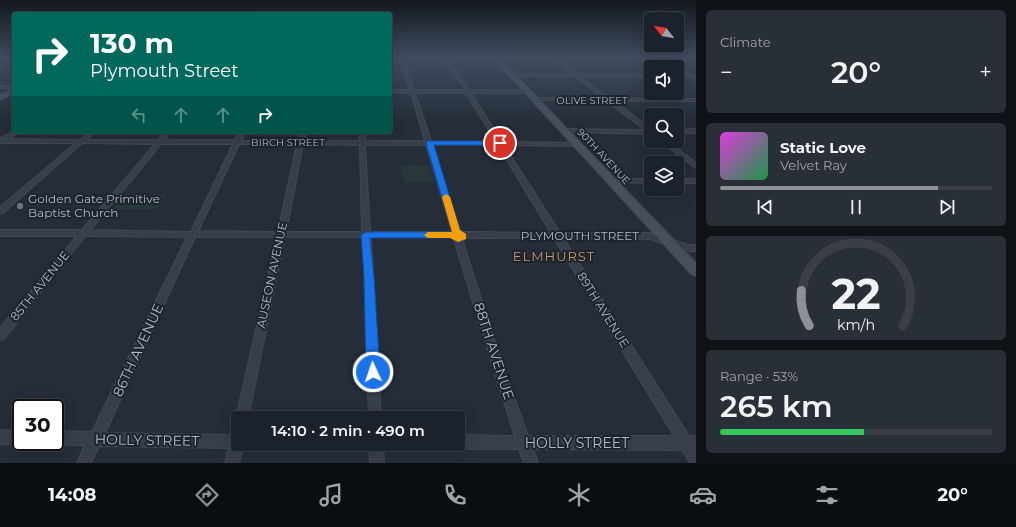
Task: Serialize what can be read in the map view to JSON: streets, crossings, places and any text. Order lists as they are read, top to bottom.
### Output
{
  "streets": {
    "main road": ["90TH AVENUE"],
    "street": [
      "OLIVE STREET",
      "BIRCH STREET",
      "PLYMOUTH STREET",
      "AUSEON AVENUE",
      "85TH AVENUE",
      "89TH AVENUE",
      "86TH AVENUE",
      "88TH AVENUE",
      "HOLLY STREET"
    ]
  },
  "crossings": [
    ["OLIVE STREET", "90TH AVENUE"],
    ["BIRCH STREET", "90TH AVENUE"],
    ["BIRCH STREET", "AUSEON AVENUE"],
    ["BIRCH STREET", "85TH AVENUE"],
    ["BIRCH STREET", "89TH AVENUE"],
    ["BIRCH STREET", "86TH AVENUE"],
    ["BIRCH STREET", "88TH AVENUE"],
    ["90TH AVENUE", "PLYMOUTH STREET"],
    ["PLYMOUTH STREET", "AUSEON AVENUE"],
    ["PLYMOUTH STREET", "85TH AVENUE"],
    ["PLYMOUTH STREET", "89TH AVENUE"],
    ["PLYMOUTH STREET", "86TH AVENUE"],
    ["PLYMOUTH STREET", "88TH AVENUE"],
    ["89TH AVENUE", "HOLLY STREET"],
    ["86TH AVENUE", "HOLLY STREET"],
    ["88TH AVENUE", "HOLLY STREET"]
  ],
  "districts": ["ELMHURST"],
  "places": ["Golden Gate Primitive Baptist Church"],
  "north": "top left",
  "page": {
    "tile": [
      "Climate",
      ["Range · 53%", "265 km"]
    ],
    "turn": ["130 m", "Plymouth Street"],
    "heat": ["−", "20°", "+"],
    "song": ["Static Love", "Velvet Ray"],
    "limit": "30",
    "trip": "14:10 · 2 min · 490 m",
    "tabs": ["14:08", "20°"],
    "gauge": ["22", "km/h"]
  }
}
